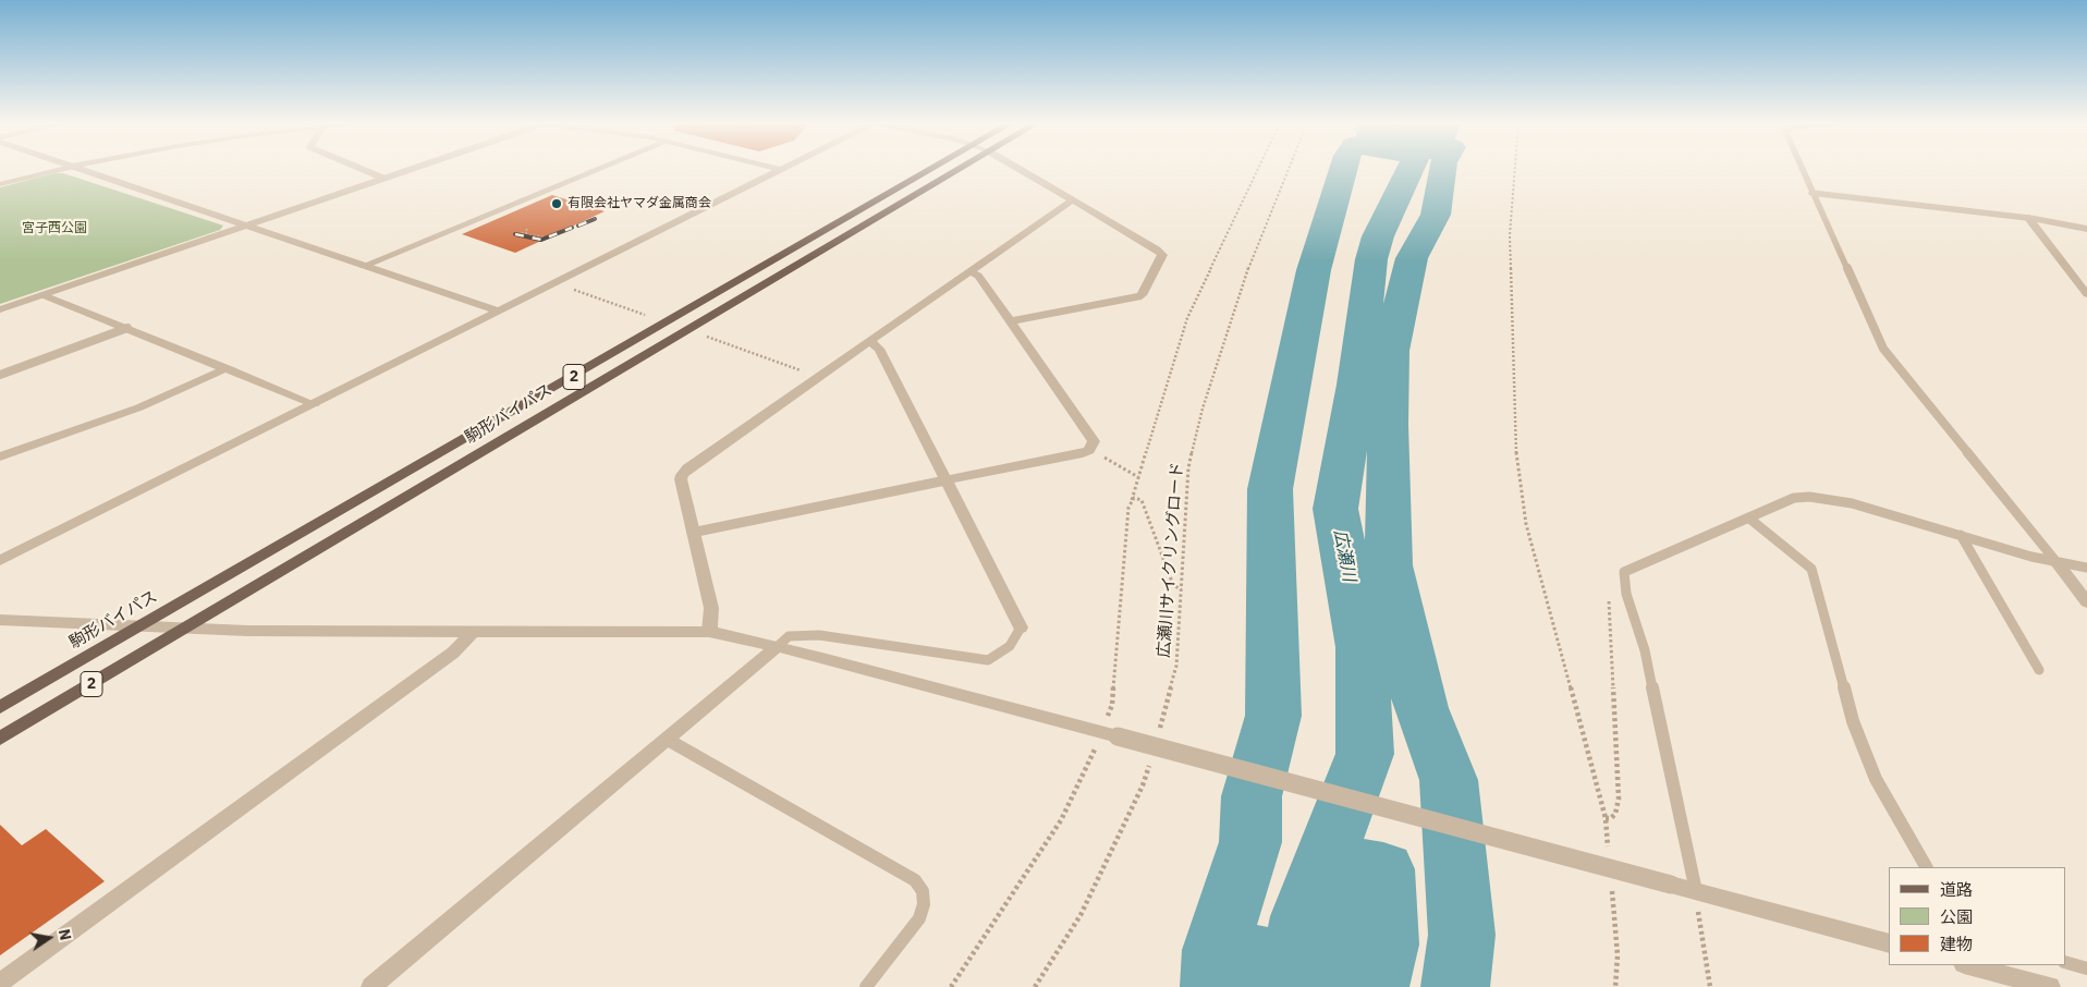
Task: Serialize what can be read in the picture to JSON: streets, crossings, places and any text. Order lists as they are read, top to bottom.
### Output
{
  "streets": {
    "main road": ["2", "駒形バイパス"],
    "path": ["広瀬川サイクリングロード"]
  },
  "water": ["広瀬川"],
  "parks": ["宮子西公園"],
  "places": ["有限会社ヤマダ金属商会"],
  "legend": ["道路", "公園", "建物"],
  "north": "right"
}
